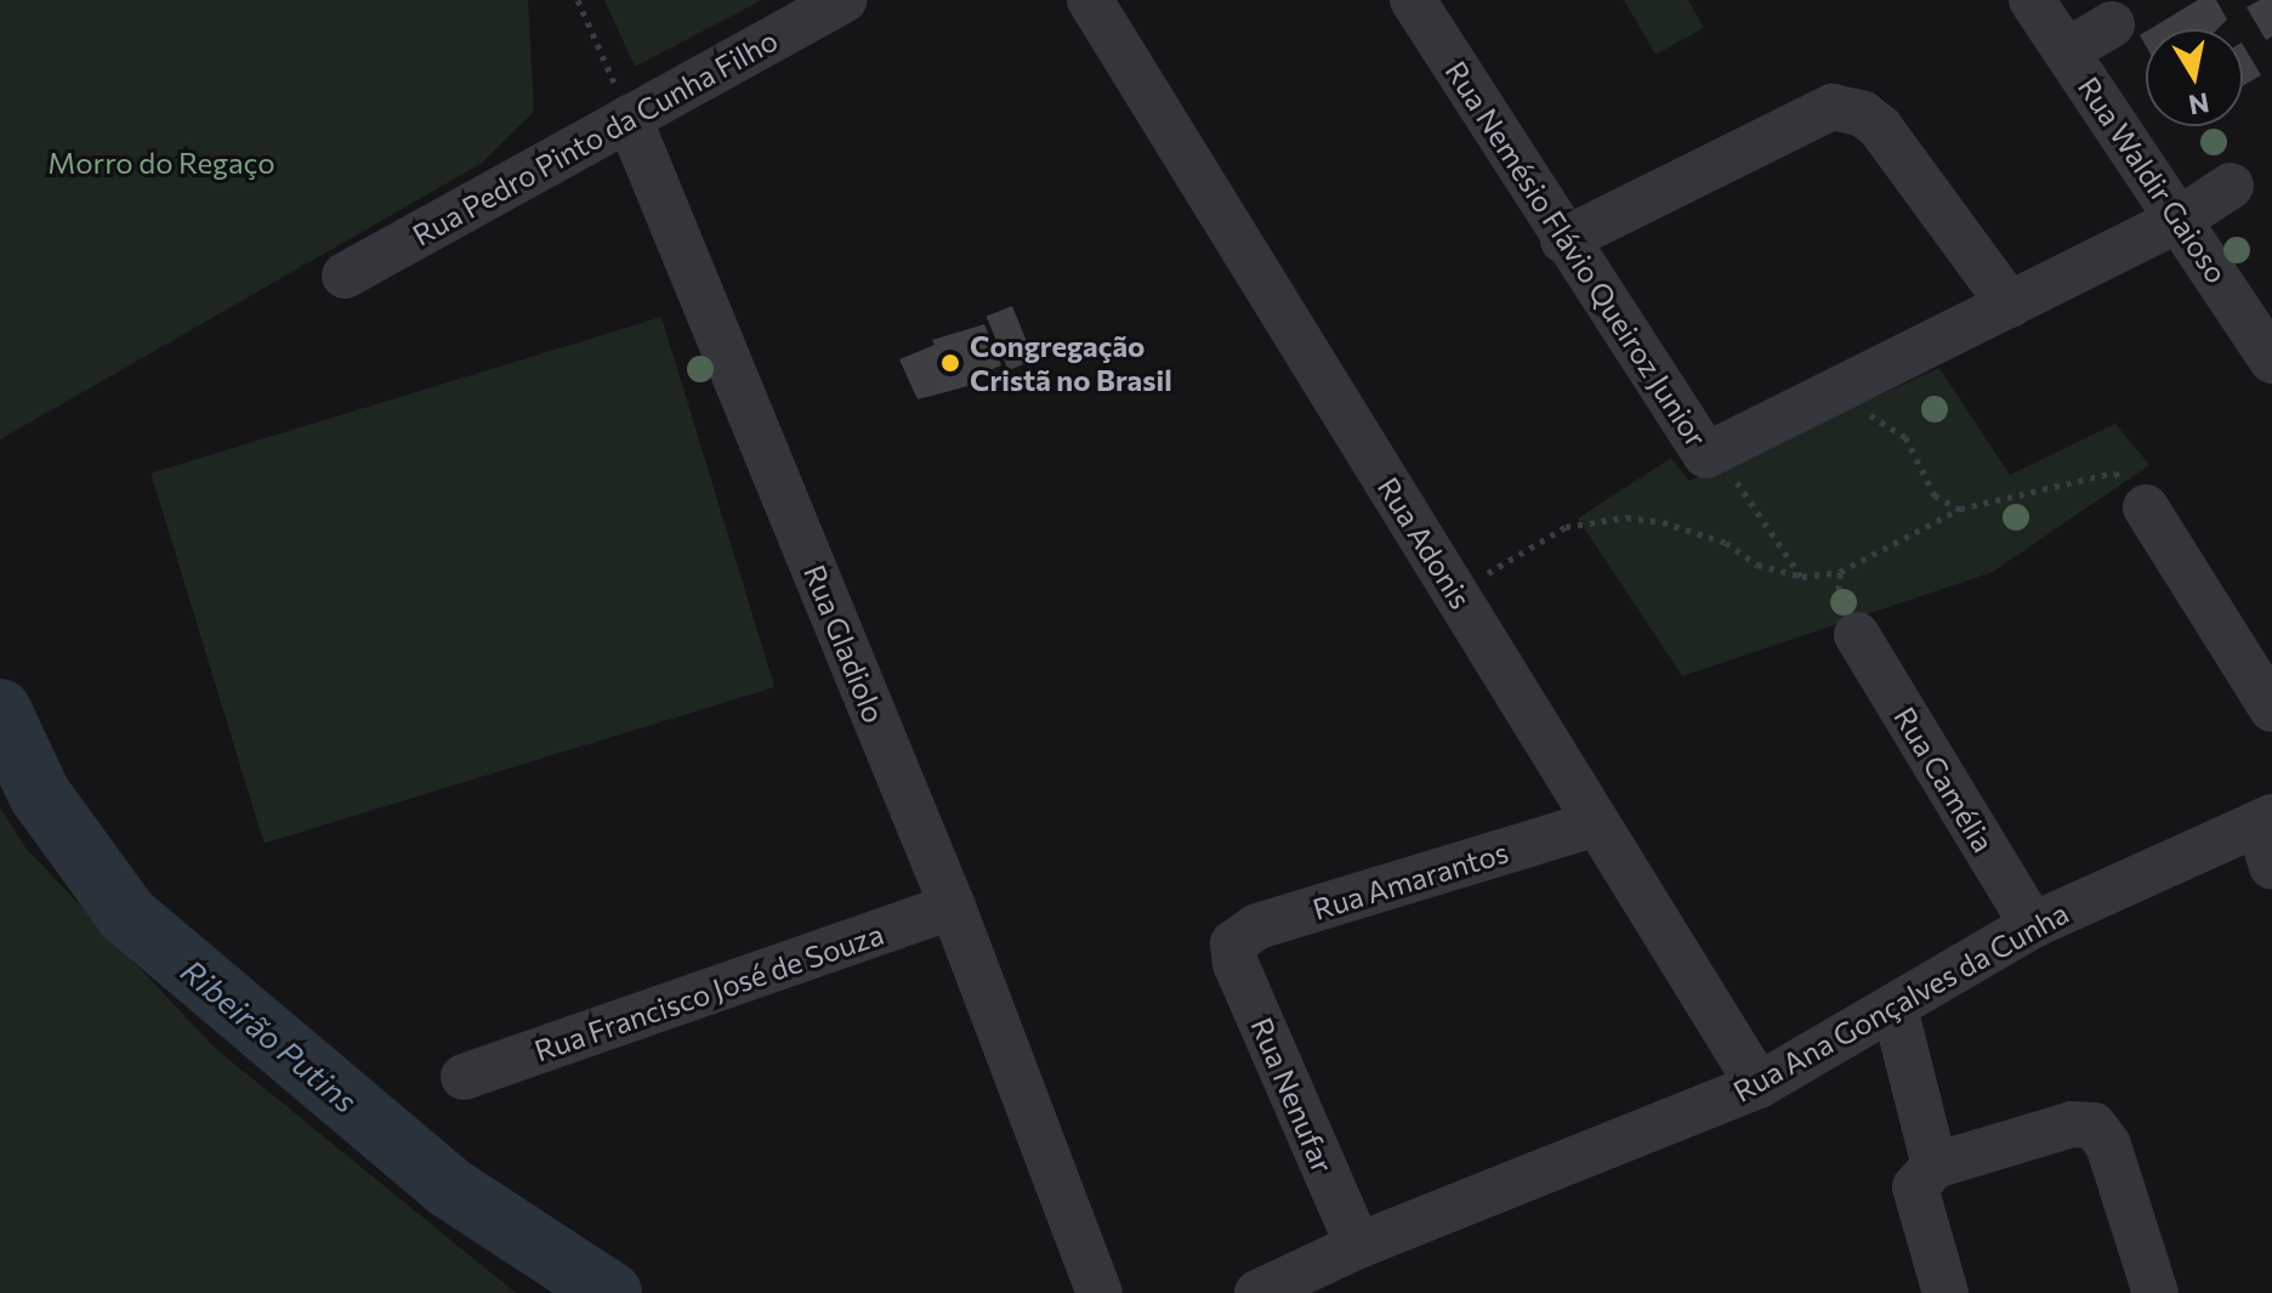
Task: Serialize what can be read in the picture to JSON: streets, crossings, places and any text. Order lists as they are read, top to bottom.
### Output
{
  "streets": {
    "street": [
      "Rua Pedro Pinto da Cunha Filho",
      "Rua Waldir Gaioso",
      "Rua Nemésio Flávio Queiroz Junior",
      "Rua Adonis",
      "Rua Gladiolo",
      "Rua Camélia",
      "Rua Amarantos",
      "Rua Francisco José de Souza",
      "Rua Ana Gonçalves da Cunha",
      "Rua Nenufar"
    ]
  },
  "crossings": [
    ["Rua Pedro Pinto da Cunha Filho", "Rua Gladiolo"],
    ["Rua Waldir Gaioso", "Rua Nemésio Flávio Queiroz Junior"],
    ["Rua Adonis", "Rua Amarantos"],
    ["Rua Adonis", "Rua Ana Gonçalves da Cunha"],
    ["Rua Gladiolo", "Rua Francisco José de Souza"],
    ["Rua Camélia", "Rua Ana Gonçalves da Cunha"],
    ["Rua Amarantos", "Rua Nenufar"],
    ["Rua Ana Gonçalves da Cunha", "Rua Nenufar"]
  ],
  "water": ["Ribeirão Putins"],
  "parks": ["Morro do Regaço"],
  "places": ["Congregação Cristã no Brasil"],
  "north": "bottom"
}
